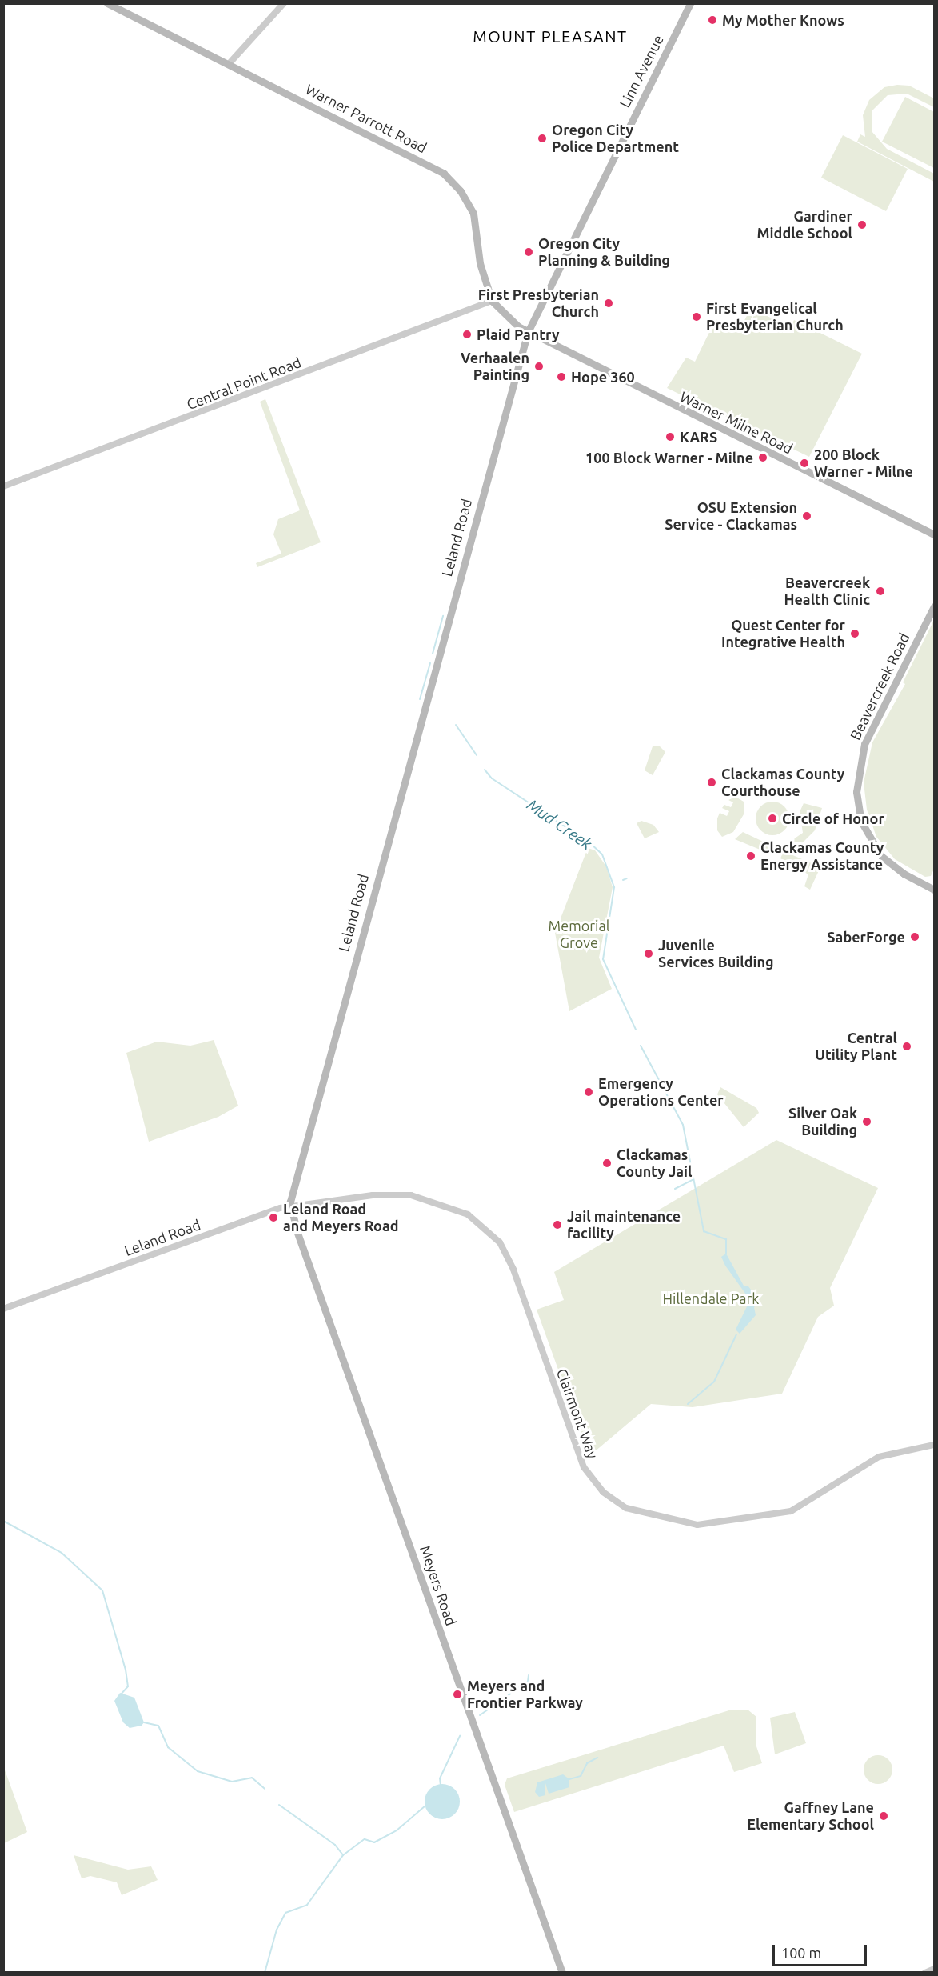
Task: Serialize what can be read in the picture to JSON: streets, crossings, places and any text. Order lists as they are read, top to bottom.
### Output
{
  "streets": {
    "main road": [
      "Linn Avenue",
      "Warner Parrott Road",
      "Warner Milne Road",
      "Leland Road",
      "Beavercreek Road",
      "Meyers Road"
    ],
    "street": ["Central Point Road", "Clairmont Way"]
  },
  "crossings": [
    ["Linn Avenue", "Warner Parrott Road"],
    ["Linn Avenue", "Warner Milne Road"],
    ["Linn Avenue", "Leland Road"],
    ["Warner Parrott Road", "Central Point Road"],
    ["Warner Parrott Road", "Warner Milne Road"],
    ["Warner Parrott Road", "Leland Road"],
    ["Warner Milne Road", "Leland Road"],
    ["Leland Road", "Clairmont Way"],
    ["Leland Road", "Meyers Road"],
    ["Clairmont Way", "Meyers Road"]
  ],
  "districts": ["MOUNT PLEASANT"],
  "water": ["Mud Creek"],
  "parks": ["Memorial Grove", "Hillendale Park"],
  "places": [
    "My Mother Knows",
    "Oregon City Police Department",
    "Gardiner Middle School",
    "Oregon City Planning & Building",
    "First Presbyterian Church",
    "First Evangelical Presbyterian Church",
    "Plaid Pantry",
    "Verhaalen Painting",
    "Hope 360",
    "KARS",
    "100 Block Warner - Milne",
    "200 Block Warner - Milne",
    "OSU Extension Service - Clackamas",
    "Beavercreek Health Clinic",
    "Quest Center for Integrative Health",
    "Clackamas County Courthouse",
    "Circle of Honor",
    "Clackamas County Energy Assistance",
    "SaberForge",
    "Juvenile Services Building",
    "Central Utility Plant",
    "Emergency Operations Center",
    "Silver Oak Building",
    "Clackamas County Jail",
    "Leland Road and Meyers Road",
    "Jail maintenance facility",
    "Meyers and Frontier Parkway",
    "Gaffney Lane Elementary School"
  ],
  "scale_bar": "100 m"
}
